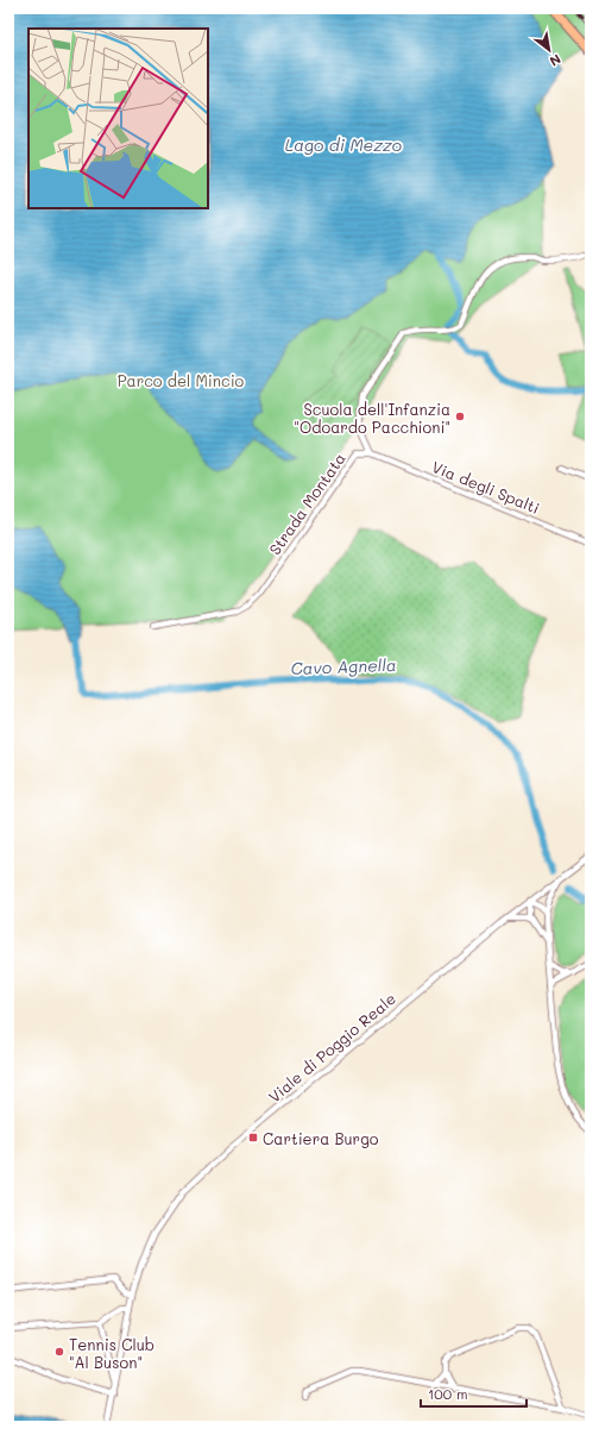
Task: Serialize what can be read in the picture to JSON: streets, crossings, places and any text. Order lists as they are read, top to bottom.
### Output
{
  "streets": {
    "street": ["Via degli Spalti", "Strada Montata", "Viale di Poggio Reale"]
  },
  "crossings": [
    ["Via degli Spalti", "Strada Montata"]
  ],
  "water": ["Lago di Mezzo", "Cavo Agnella"],
  "parks": ["Parco del Mincio"],
  "places": {
    "other": ["Scuola dell'Infanzia \"Odoardo Pacchioni\"", "Tennis Club \"Al Buson\""],
    "transit": ["Cartiera Burgo"]
  },
  "scale_bar": "100 m",
  "north": "bottom right"
}
